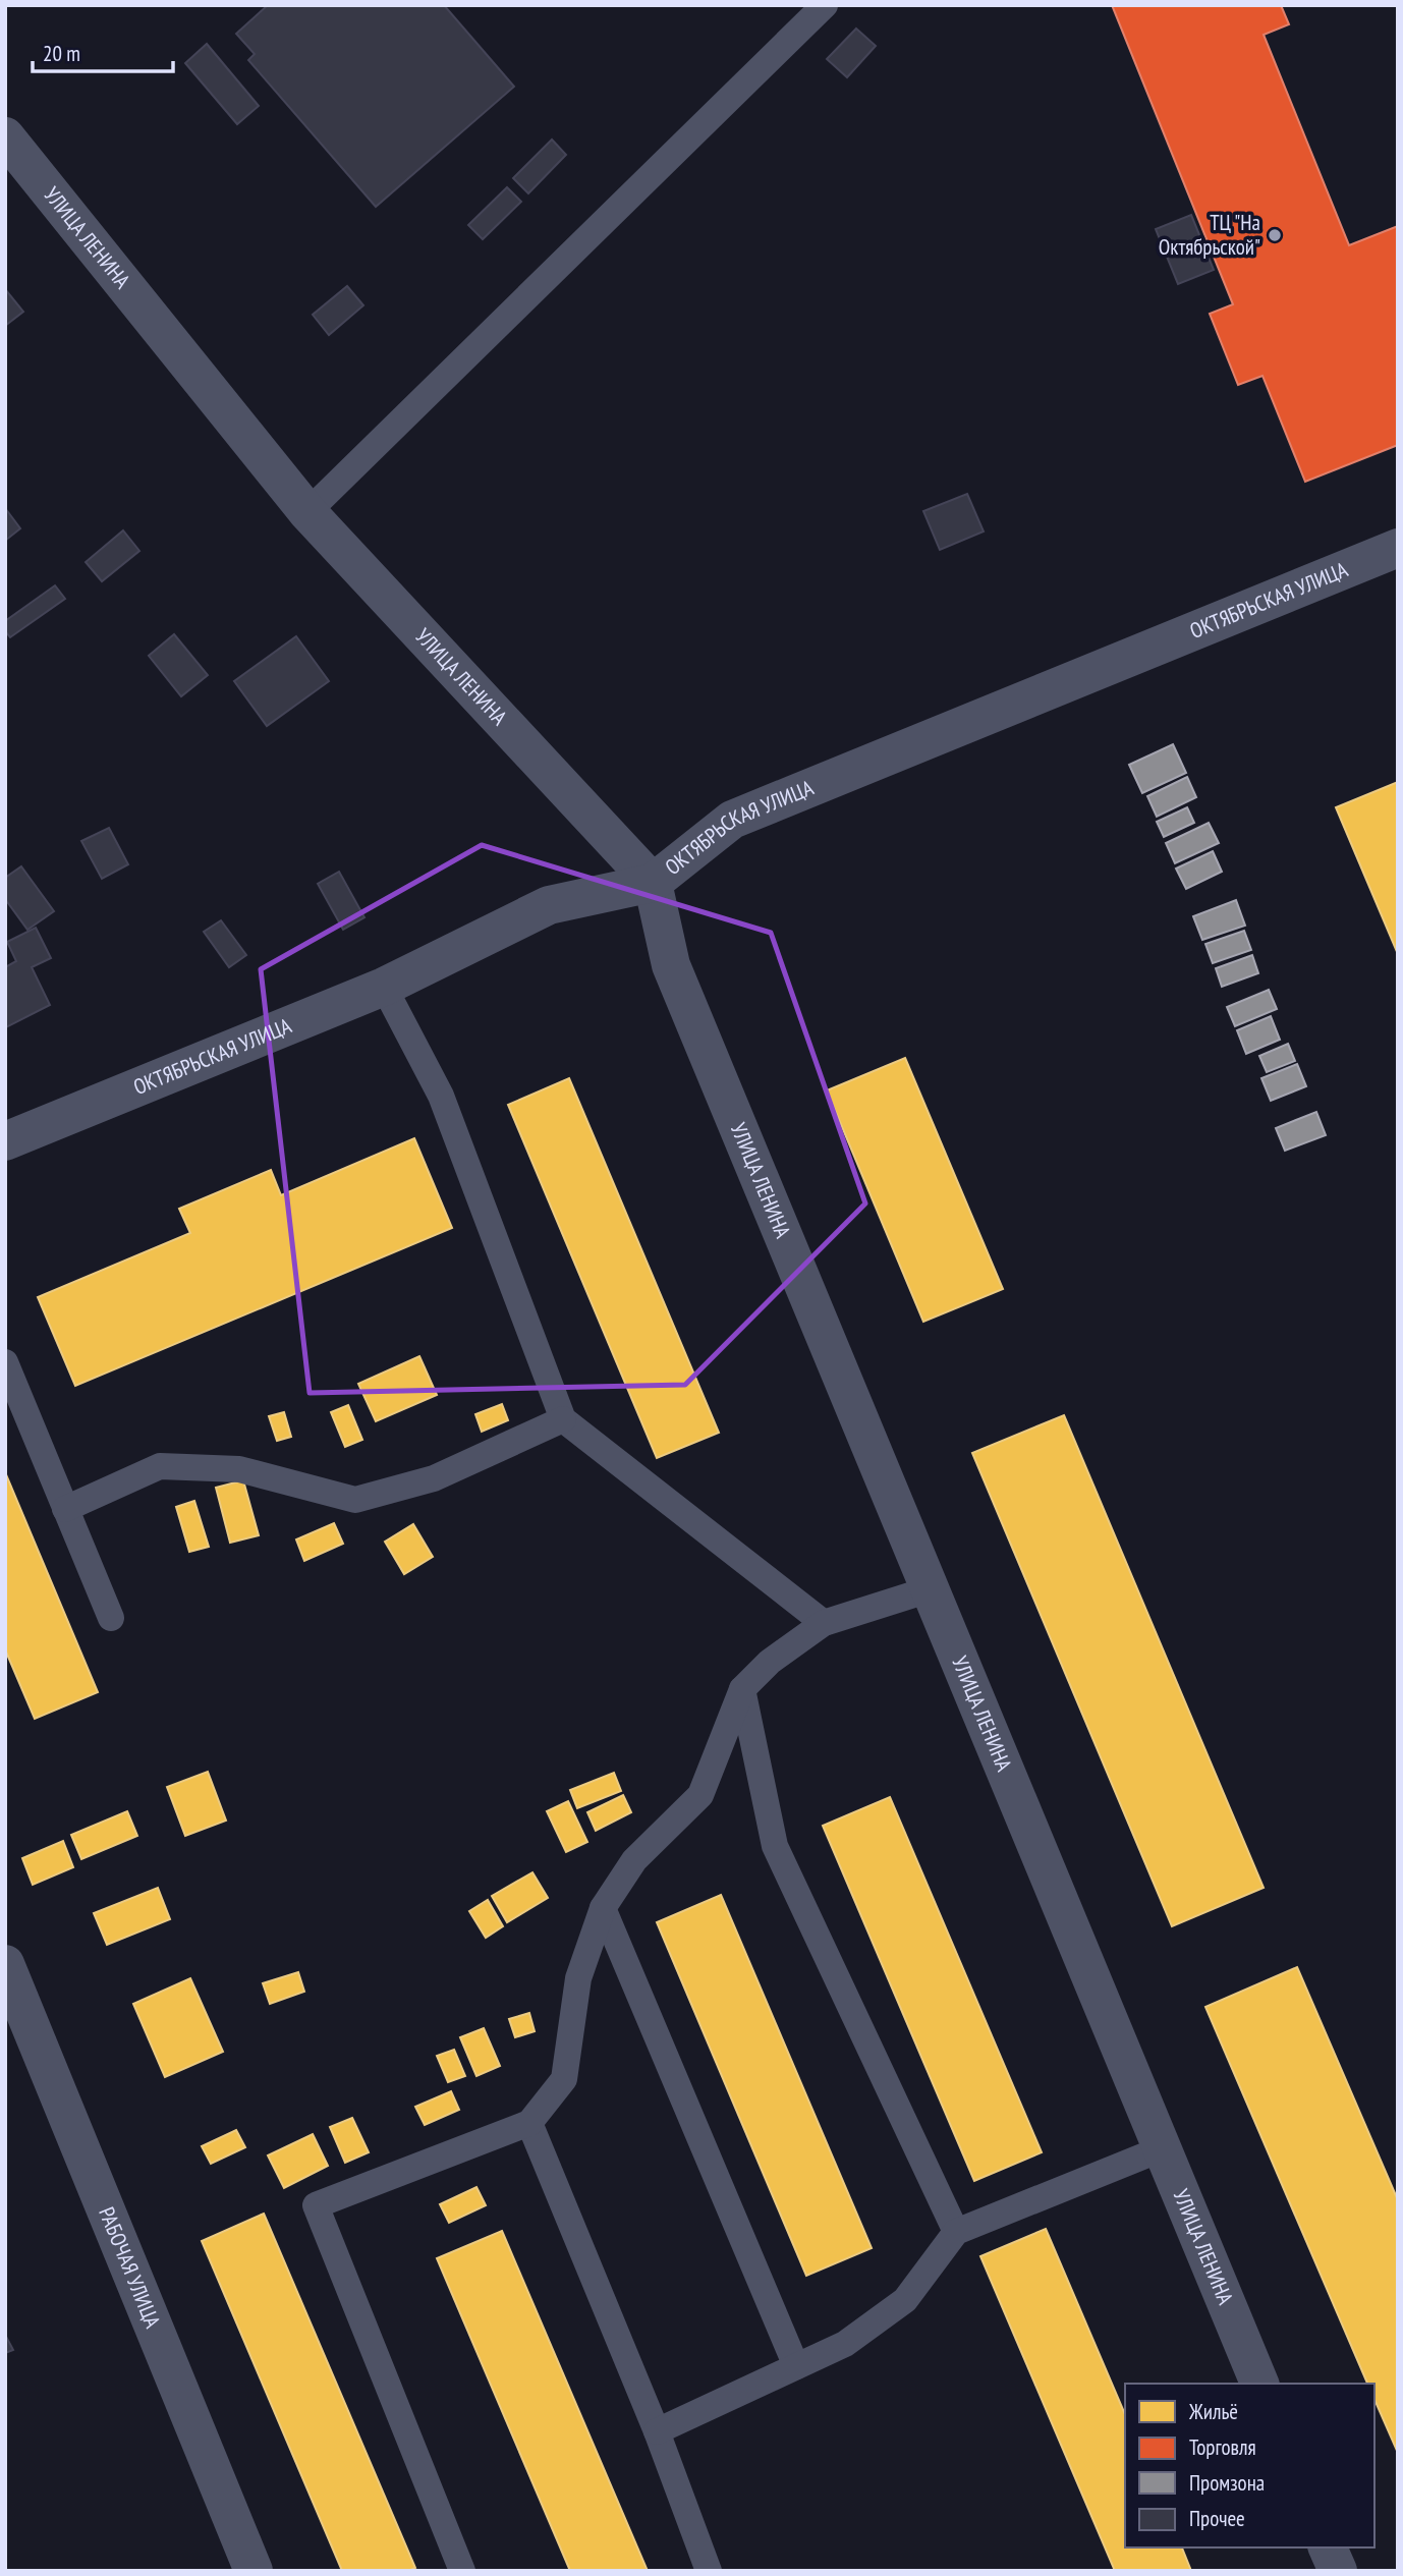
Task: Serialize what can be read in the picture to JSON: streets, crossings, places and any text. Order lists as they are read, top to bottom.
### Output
{
  "streets": {
    "street": ["УЛИЦА ЛЕНИНА", "ОКТЯБРЬСКАЯ УЛИЦА", "РАБОЧАЯ УЛИЦА"]
  },
  "crossings": [
    ["УЛИЦА ЛЕНИНА", "ОКТЯБРЬСКАЯ УЛИЦА"]
  ],
  "places": ["ТЦ \"На Октябрьской\""],
  "legend": [
    "Жильё",
    "Торговля",
    "Промзона",
    "Прочее"
  ],
  "scale_bar": "20 m"
}
